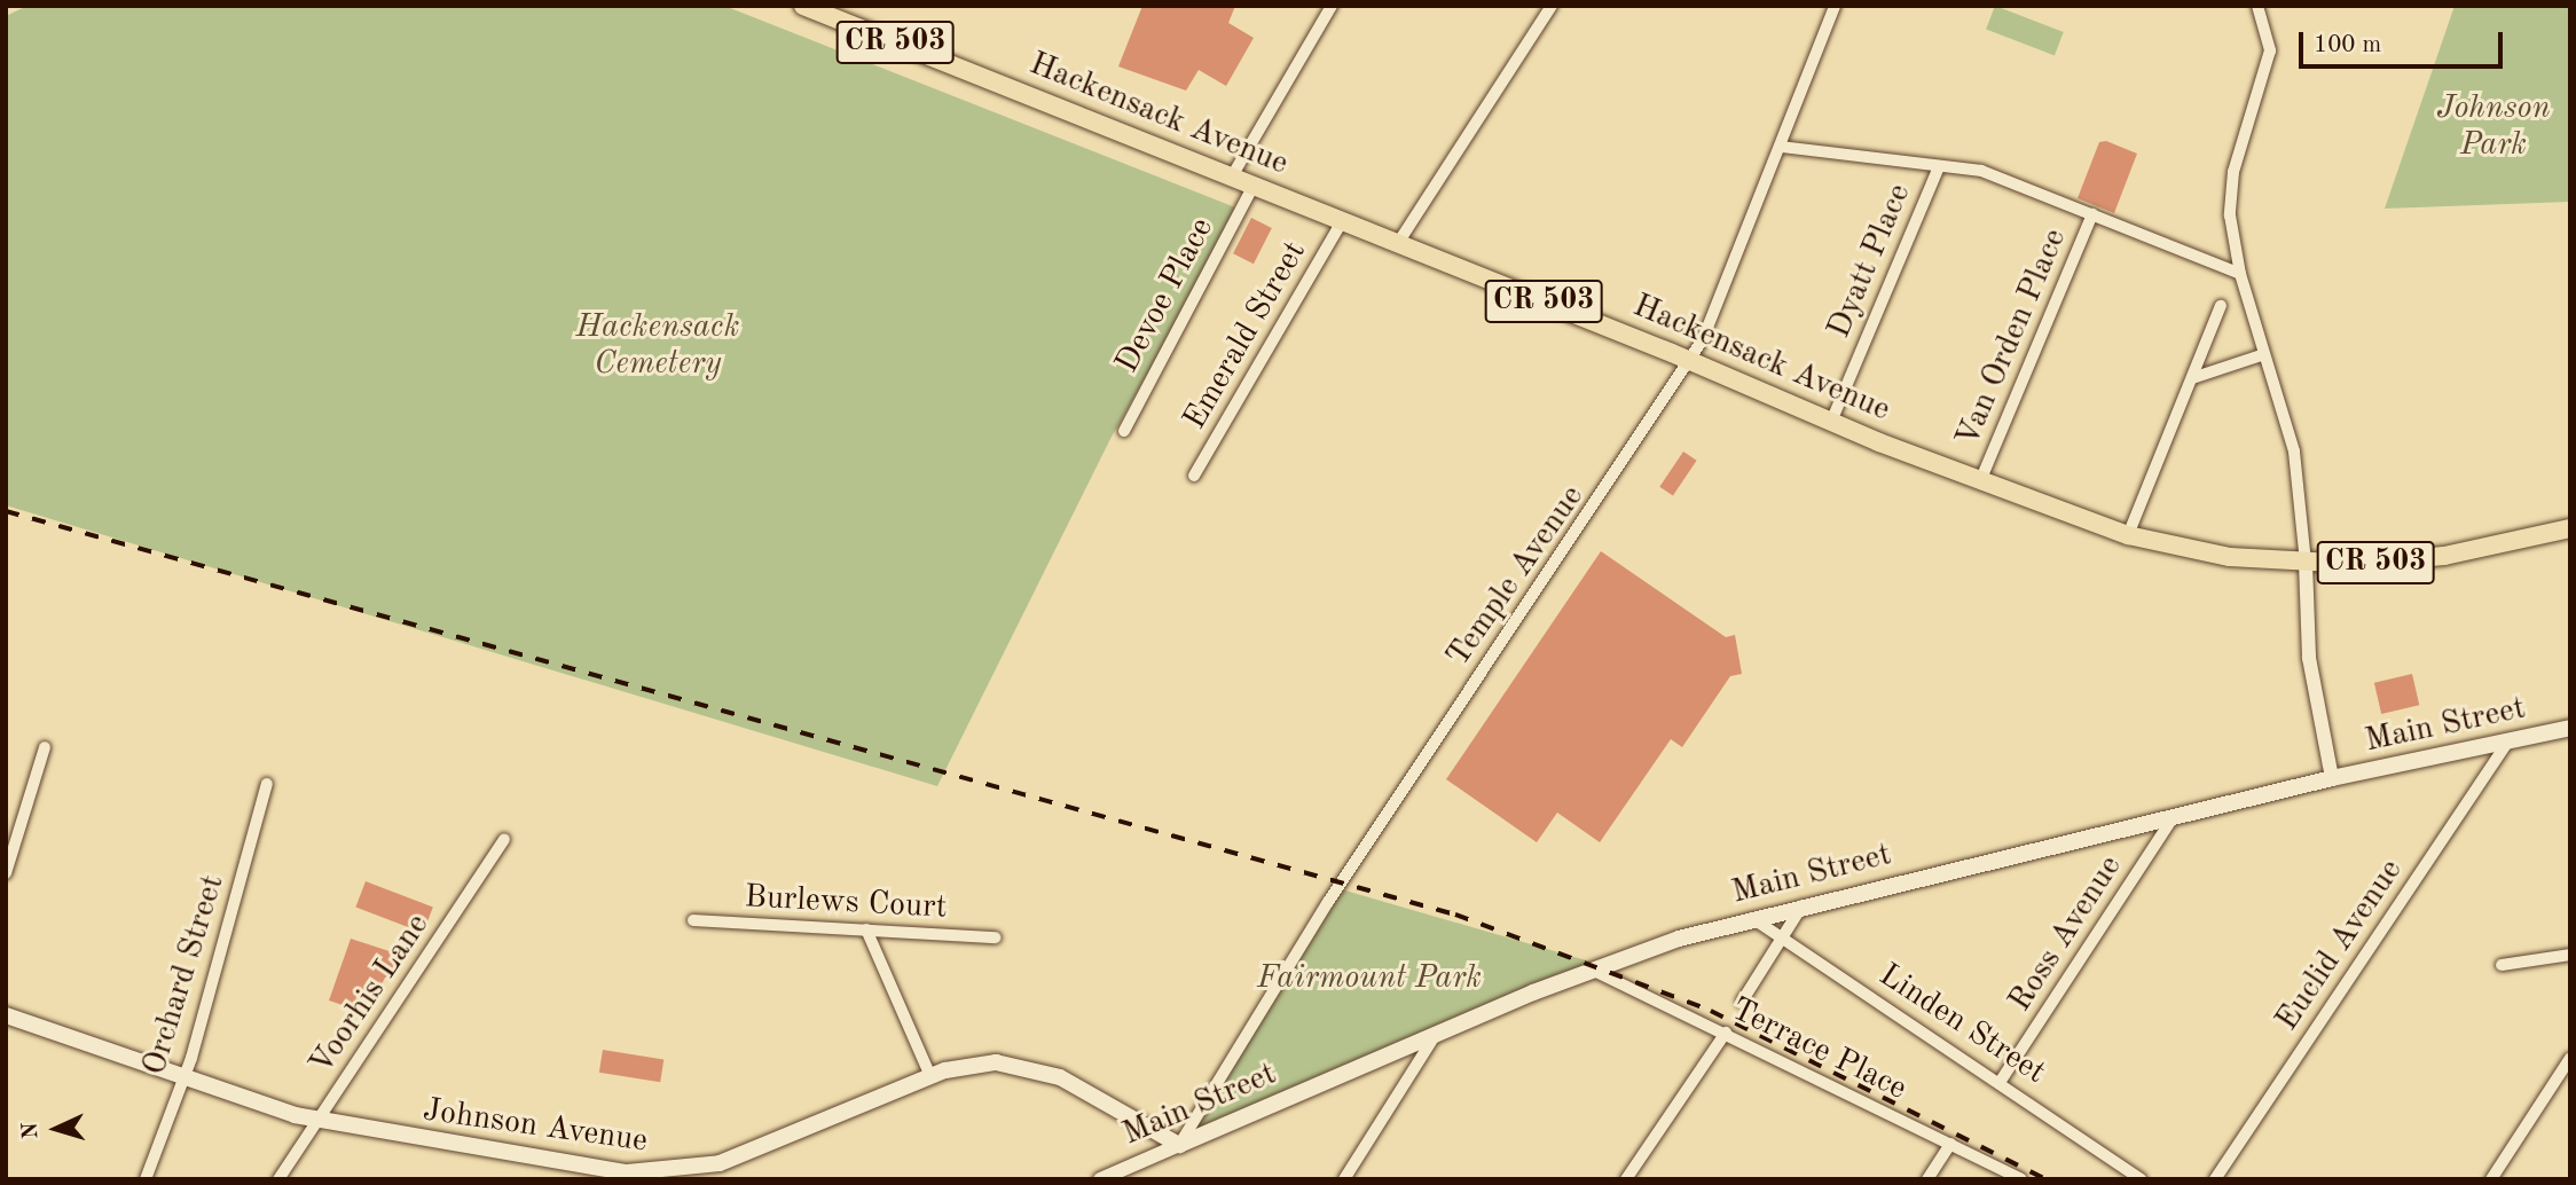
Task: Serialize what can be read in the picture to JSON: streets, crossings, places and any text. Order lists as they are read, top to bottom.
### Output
{
  "streets": {
    "main road": [
      "CR 503",
      "Hackensack Avenue",
      "Main Street",
      "Johnson Avenue"
    ],
    "street": [
      "Dyatt Place",
      "Devoe Place",
      "Emerald Street",
      "Van Orden Place",
      "Temple Avenue",
      "Burlews Court",
      "Ross Avenue",
      "Euclid Avenue",
      "Orchard Street",
      "Voorhis Lane",
      "Linden Street",
      "Terrace Place"
    ]
  },
  "crossings": [
    ["CR 503", "Hackensack Avenue"],
    ["Hackensack Avenue", "Dyatt Place"],
    ["Hackensack Avenue", "Devoe Place"],
    ["Hackensack Avenue", "Emerald Street"],
    ["Hackensack Avenue", "Van Orden Place"],
    ["Hackensack Avenue", "Temple Avenue"],
    ["Temple Avenue", "Main Street"],
    ["Temple Avenue", "Johnson Avenue"],
    ["Main Street", "Ross Avenue"],
    ["Main Street", "Euclid Avenue"],
    ["Main Street", "Linden Street"],
    ["Main Street", "Terrace Place"],
    ["Main Street", "Johnson Avenue"],
    ["Ross Avenue", "Linden Street"],
    ["Orchard Street", "Johnson Avenue"],
    ["Voorhis Lane", "Johnson Avenue"]
  ],
  "parks": ["Johnson Park", "Hackensack Cemetery", "Fairmount Park"],
  "scale_bar": "100 m",
  "north": "left"
}
